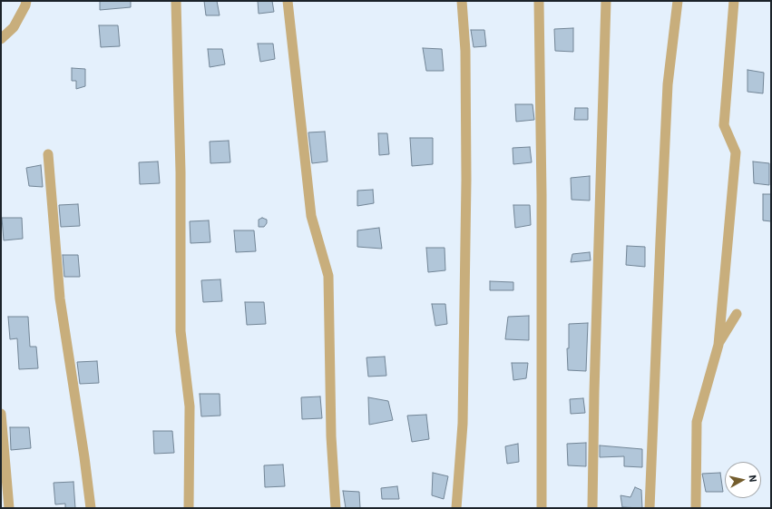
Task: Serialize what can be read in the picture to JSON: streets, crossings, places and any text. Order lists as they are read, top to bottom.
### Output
{
  "north": "right"
}
